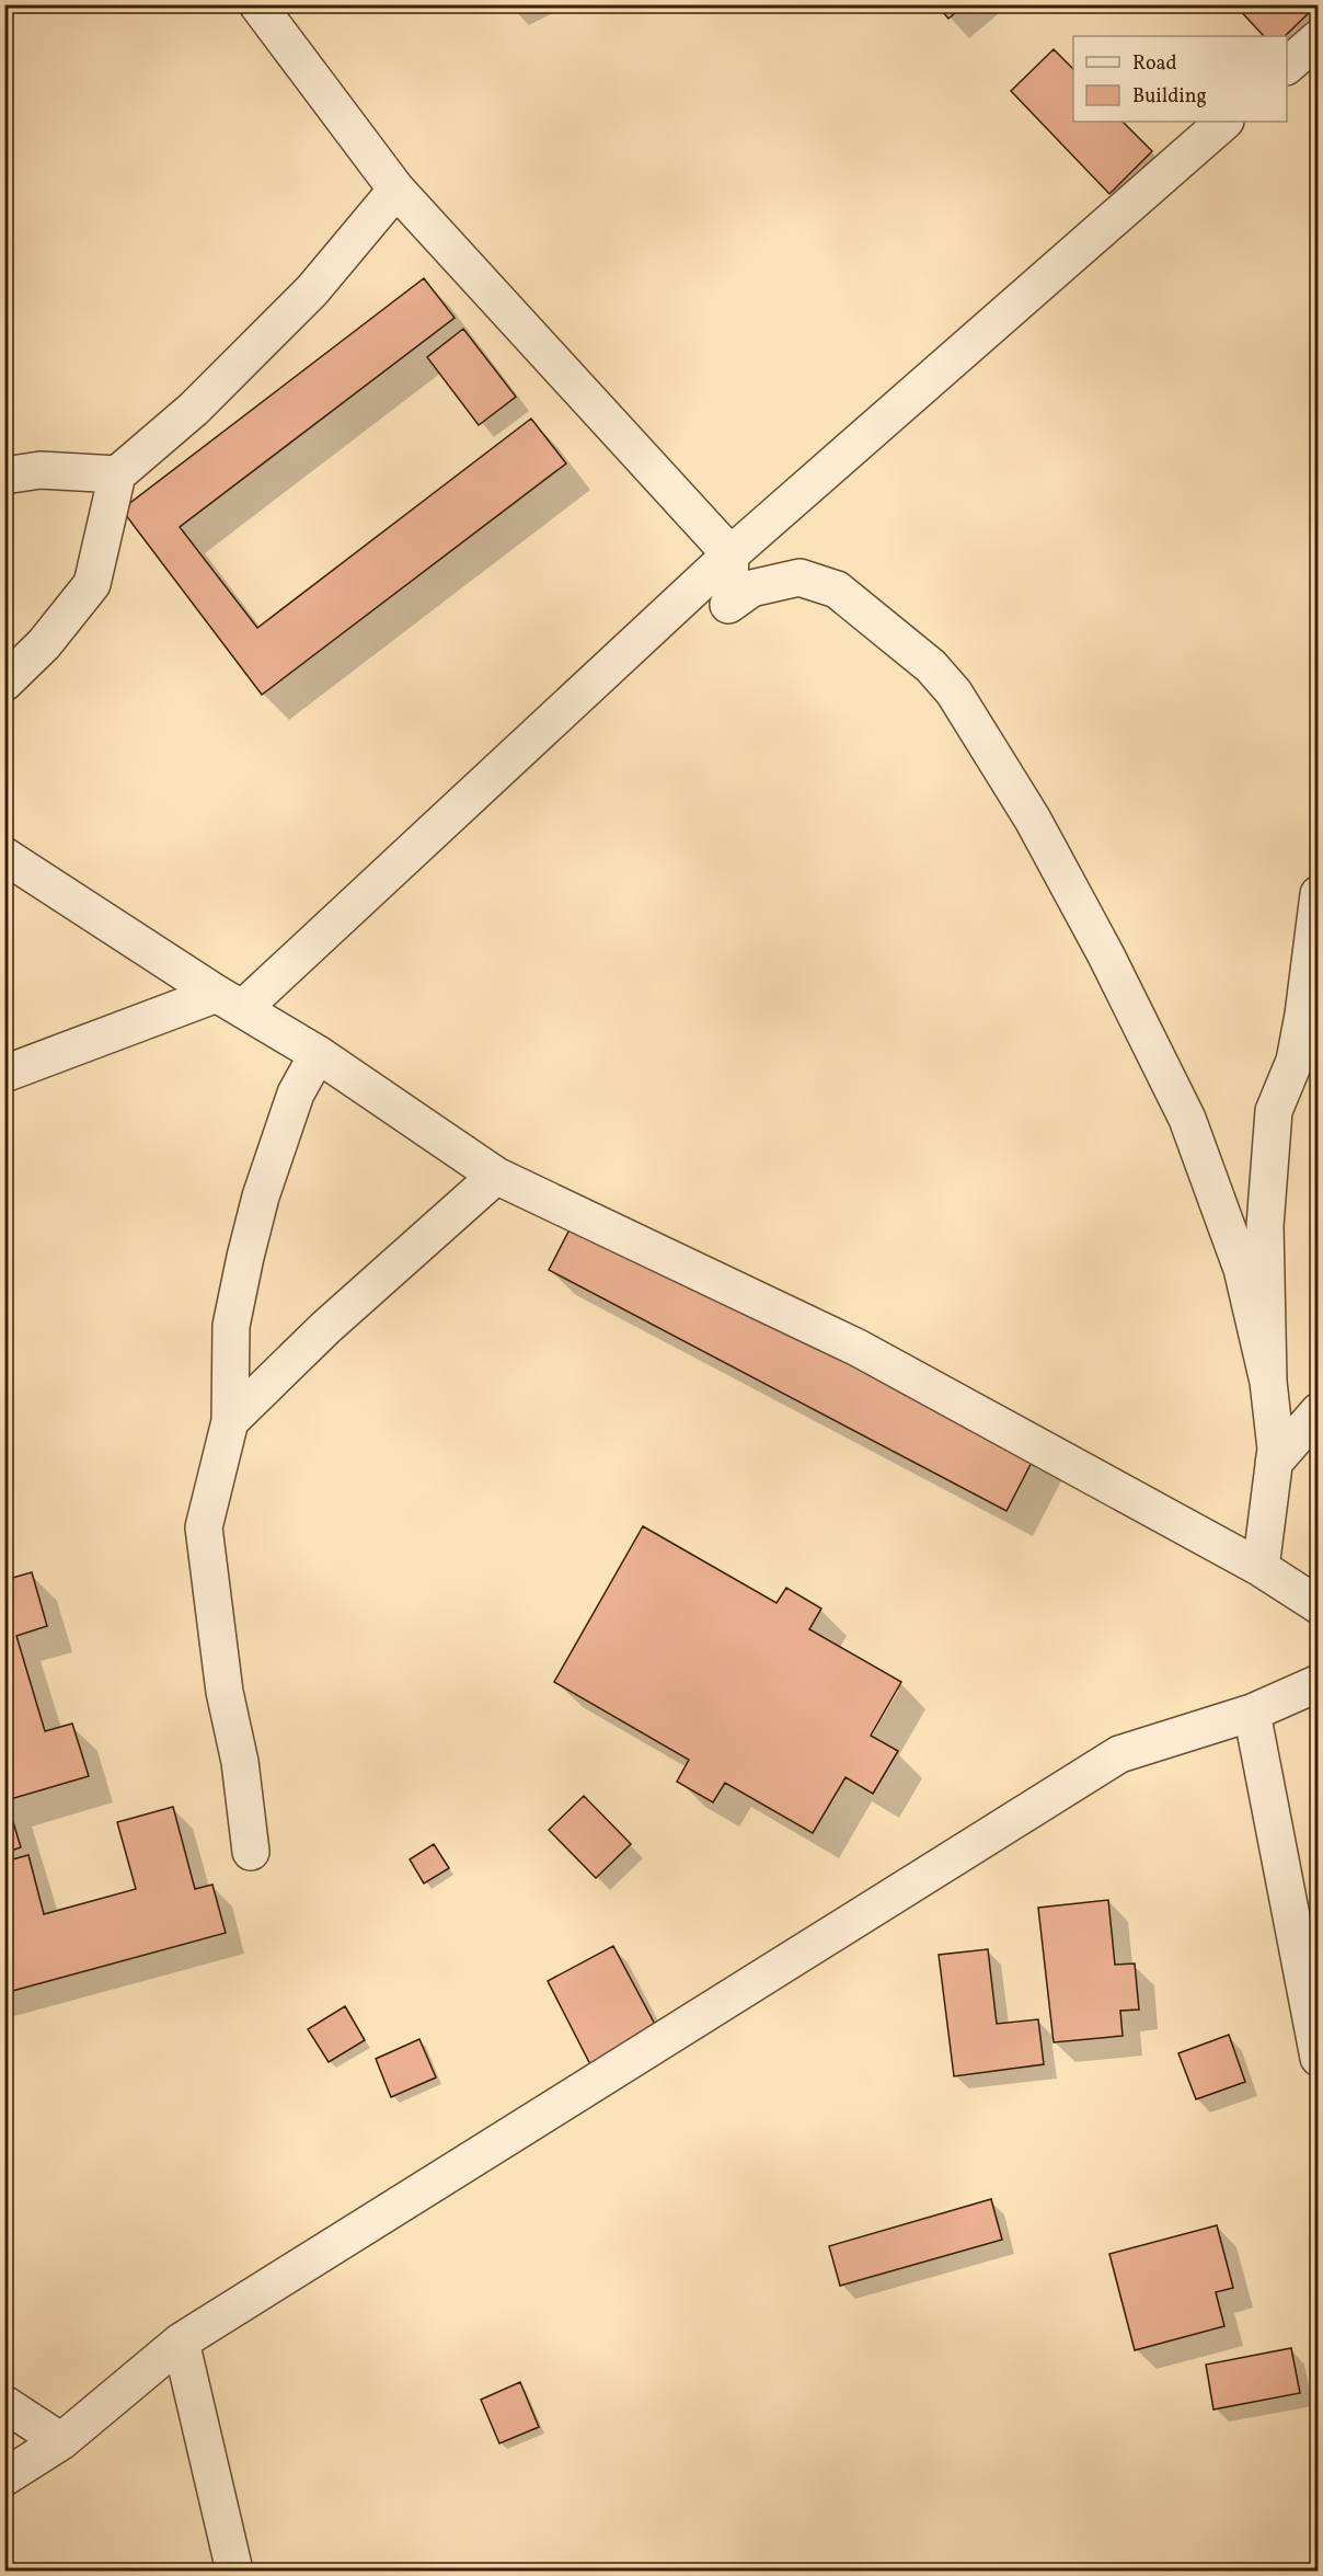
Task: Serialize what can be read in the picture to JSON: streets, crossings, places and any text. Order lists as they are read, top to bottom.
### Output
{
  "legend": ["Road", "Building"]
}
